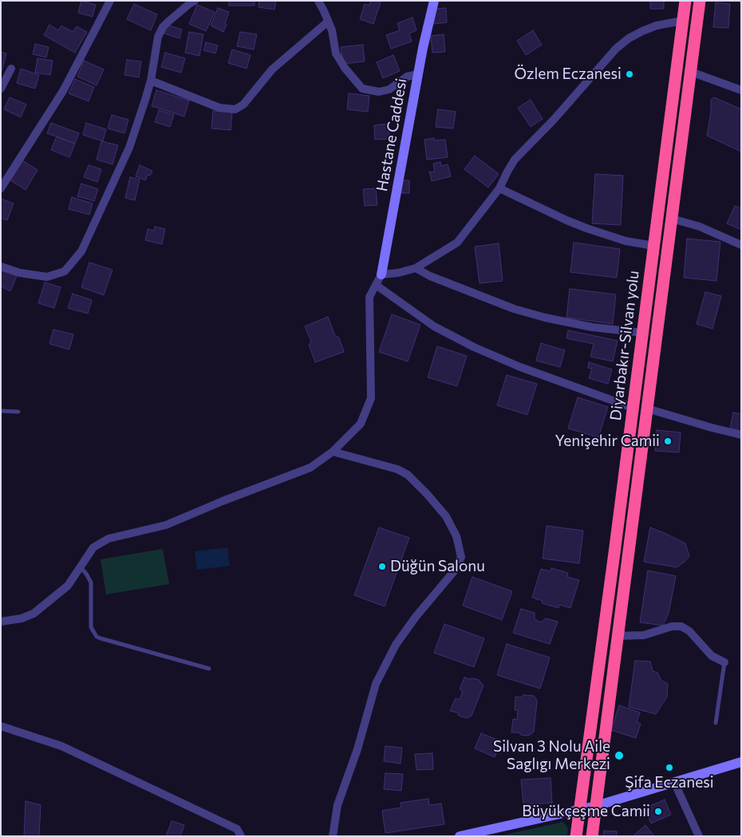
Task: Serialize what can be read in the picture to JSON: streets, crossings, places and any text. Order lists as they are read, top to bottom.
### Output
{
  "streets": {
    "highway": ["Diyarbakır-Silvan yolu"],
    "street": ["Hastane Caddesi"]
  },
  "places": [
    "Özlem Eczanesi",
    "Yenişehir Camii",
    "Düğün Salonu",
    "Silvan 3 Nolu Aile Saglıgı Merkezi",
    "Şifa Eczanesi",
    "Büyükçeşme Camii"
  ]
}
